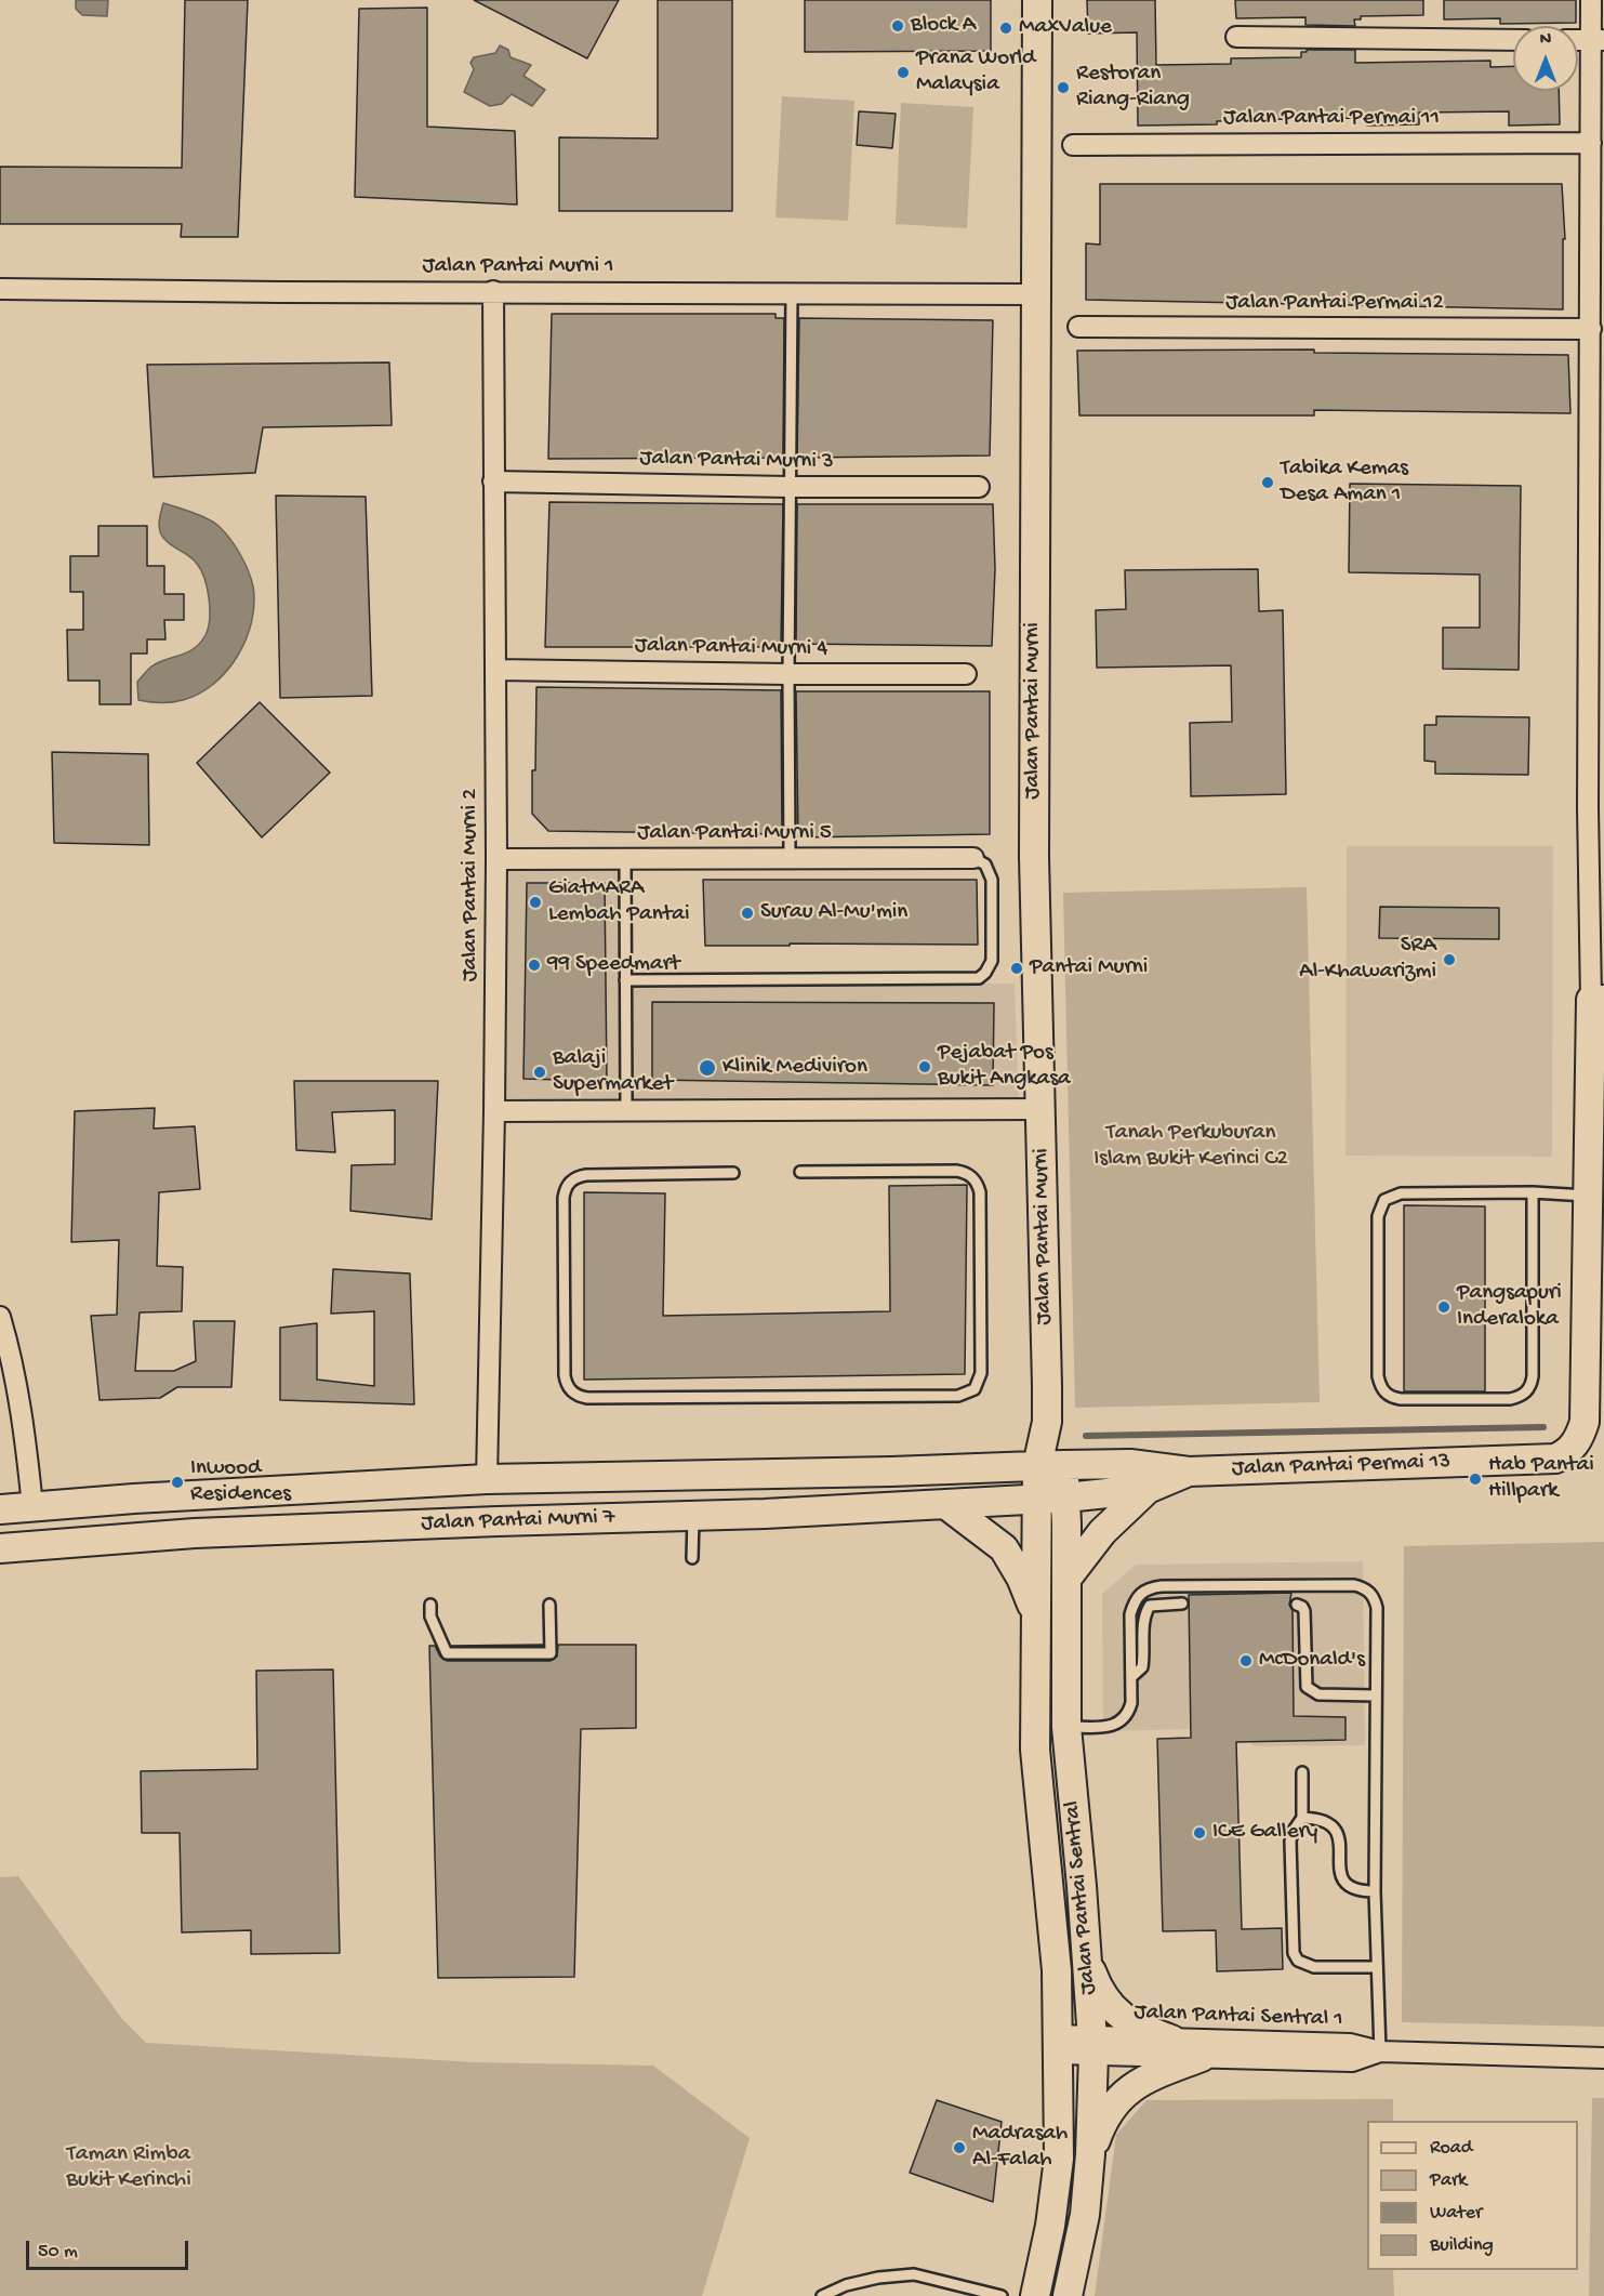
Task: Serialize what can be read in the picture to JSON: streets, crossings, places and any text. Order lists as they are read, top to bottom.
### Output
{
  "streets": {
    "main road": [
      "Jalan Pantai Murni",
      "Jalan Pantai Permai 13",
      "Jalan Pantai Murni 7",
      "Jalan Pantai Sentral"
    ],
    "street": [
      "Jalan Pantai Permai 11",
      "Jalan Pantai Murni 1",
      "Jalan Pantai Permai 12",
      "Jalan Pantai Murni 3",
      "Jalan Pantai Murni 4",
      "Jalan Pantai Murni 5",
      "Jalan Pantai Murni 2",
      "Jalan Pantai Sentral 1"
    ]
  },
  "crossings": [
    ["Jalan Pantai Murni 1", "Jalan Pantai Murni"],
    ["Jalan Pantai Murni 1", "Jalan Pantai Murni 2"],
    ["Jalan Pantai Murni 3", "Jalan Pantai Murni 2"],
    ["Jalan Pantai Murni 4", "Jalan Pantai Murni 2"],
    ["Jalan Pantai Murni", "Jalan Pantai Permai 13"],
    ["Jalan Pantai Murni", "Jalan Pantai Murni 7"],
    ["Jalan Pantai Murni", "Jalan Pantai Sentral"],
    ["Jalan Pantai Murni 5", "Jalan Pantai Murni 2"],
    ["Jalan Pantai Murni 2", "Jalan Pantai Murni 7"],
    ["Jalan Pantai Permai 13", "Jalan Pantai Murni 7"],
    ["Jalan Pantai Permai 13", "Jalan Pantai Sentral"],
    ["Jalan Pantai Murni 7", "Jalan Pantai Sentral"],
    ["Jalan Pantai Sentral", "Jalan Pantai Sentral 1"]
  ],
  "parks": ["Tanah Perkuburan Islam Bukit Kerinci C2", "Taman Rimba Bukit Kerinchi"],
  "places": [
    "Block A",
    "MaxValue",
    "Prana World Malaysia",
    "Restoran Riang-Riang",
    "Tabika Kemas Desa Aman 1",
    "GiatMARA Lembah Pantai",
    "Surau Al-Mu'min",
    "SRA Al-Khawarizmi",
    "99 Speedmart",
    "Pantai Murni",
    "Pejabat Pos Bukit Angkasa",
    "Klinik Mediviron",
    "Balaji Supermarket",
    "Pangsapuri Inderaloka",
    "Hab Pantai Hillpark",
    "Inwood Residences",
    "McDonald's",
    "ICE Gallery",
    "Madrasah Al-Falah"
  ],
  "legend": [
    "Road",
    "Park",
    "Water",
    "Building"
  ],
  "scale_bar": "50 m",
  "north": "top"
}
